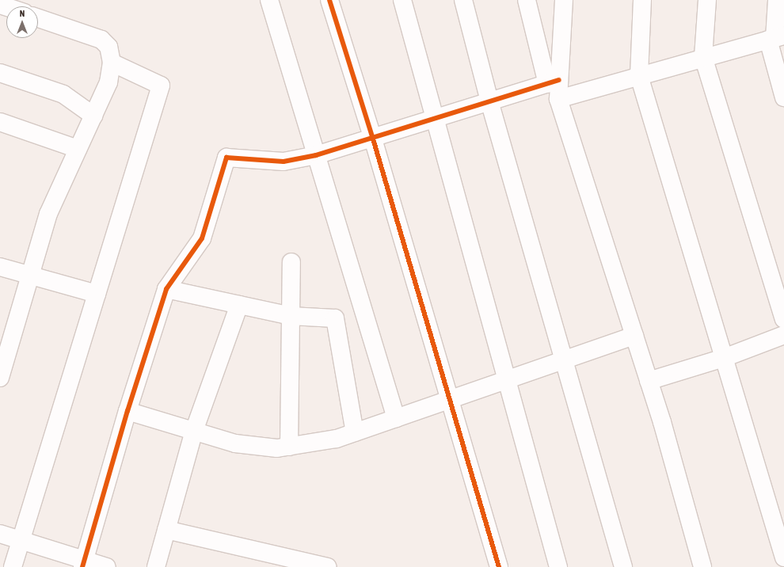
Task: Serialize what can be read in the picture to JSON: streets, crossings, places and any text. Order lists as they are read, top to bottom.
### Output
{
  "north": "top"
}
